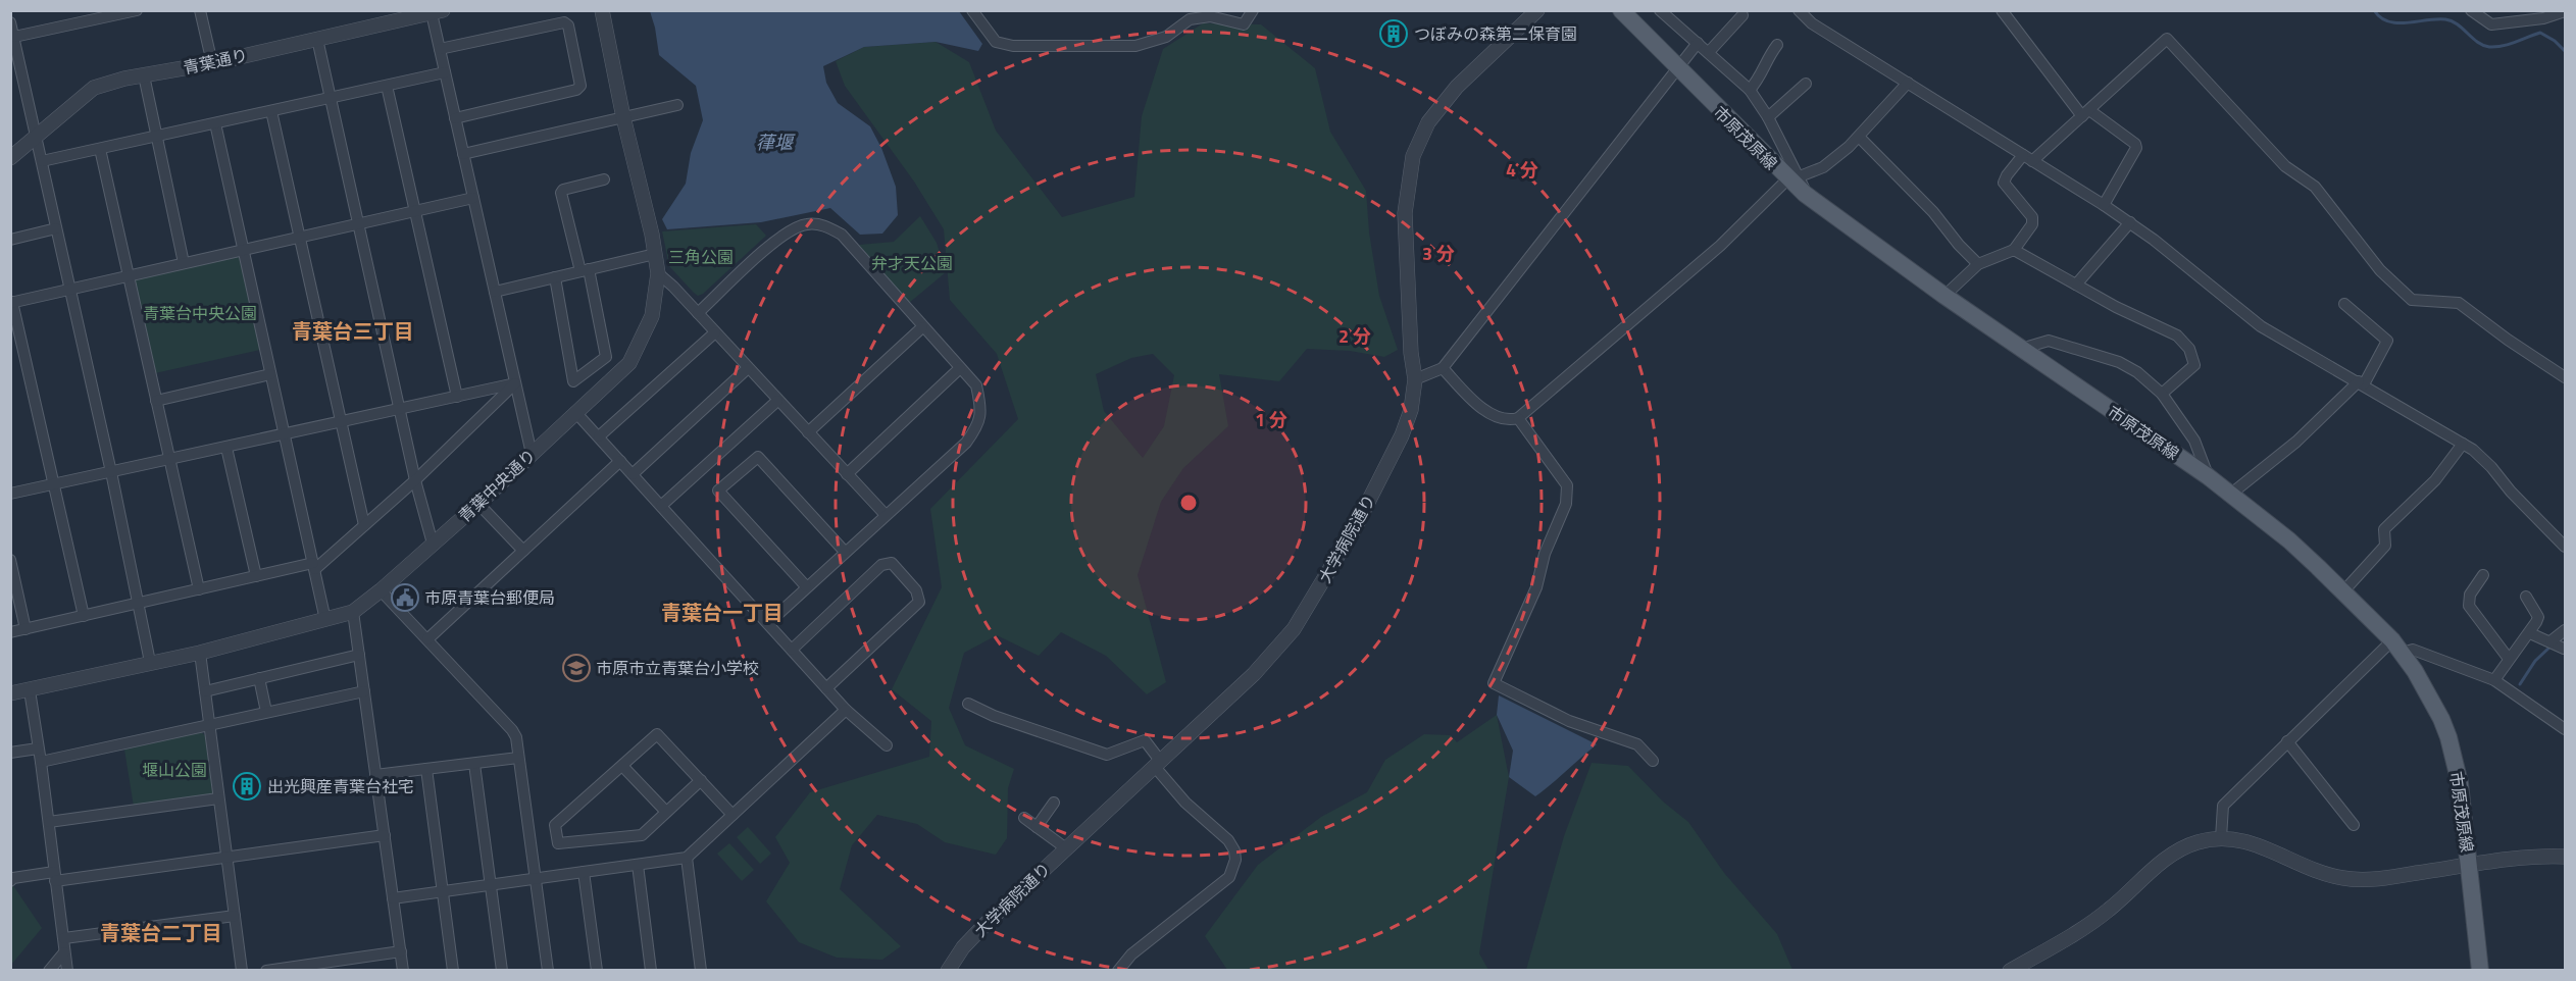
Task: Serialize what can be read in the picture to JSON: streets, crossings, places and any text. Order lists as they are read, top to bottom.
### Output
{
  "streets": {
    "main road": ["市原茂原線"],
    "street": ["青葉通り", "青葉中央通り", "大学病院通り"]
  },
  "districts": ["青葉台三丁目", "青葉台一丁目", "青葉台二丁目"],
  "water": ["葎堰"],
  "parks": [
    "三角公園",
    "弁才天公園",
    "青葉台中央公園",
    "堰山公園"
  ],
  "places": {
    "building": ["つぼみの森第二保育園", "出光興産青葉台社宅"],
    "public building": ["市原青葉台郵便局"],
    "school or university": ["市原市立青葉台小学校"]
  },
  "rings": [
    "4 分",
    "3 分",
    "2 分",
    "1 分"
  ]
}
